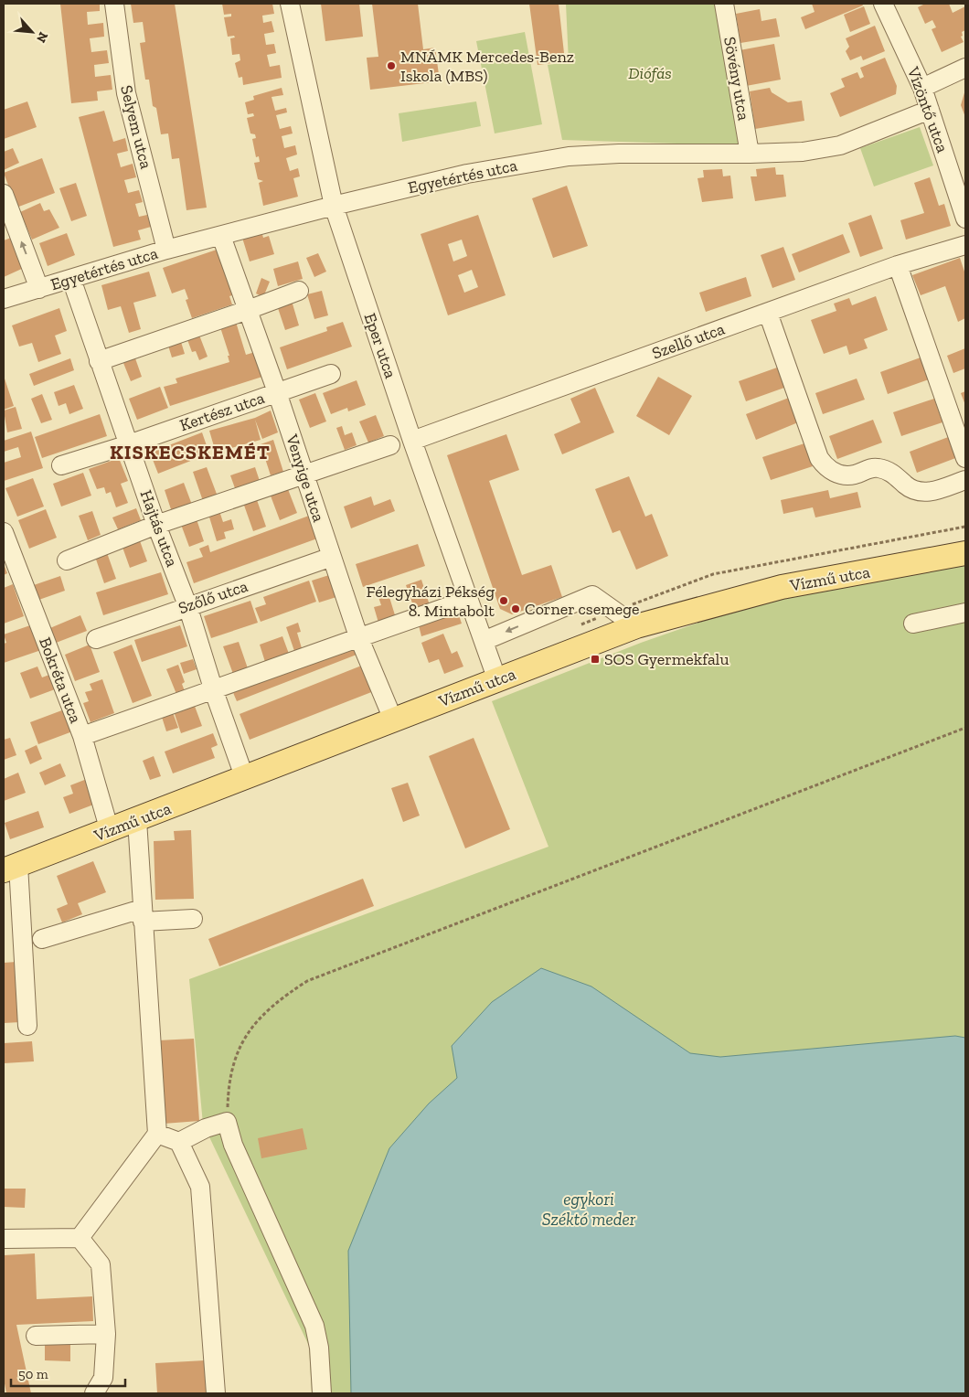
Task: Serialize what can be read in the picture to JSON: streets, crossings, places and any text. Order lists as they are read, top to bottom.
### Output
{
  "streets": {
    "main road": ["Vízmű utca"],
    "street": [
      "Sövény utca",
      "Vízöntő utca",
      "Selyem utca",
      "Egyetértés utca",
      "Szellő utca",
      "Eper utca",
      "Kertész utca",
      "Venyige utca",
      "Hajtás utca",
      "Szőlő utca",
      "Bokréta utca"
    ]
  },
  "crossings": [
    ["Sövény utca", "Egyetértés utca"],
    ["Vízöntő utca", "Egyetértés utca"],
    ["Selyem utca", "Egyetértés utca"],
    ["Egyetértés utca", "Eper utca"],
    ["Egyetértés utca", "Venyige utca"],
    ["Egyetértés utca", "Hajtás utca"],
    ["Szellő utca", "Eper utca"],
    ["Eper utca", "Vízmű utca"],
    ["Kertész utca", "Venyige utca"],
    ["Kertész utca", "Hajtás utca"],
    ["Venyige utca", "Vízmű utca"],
    ["Venyige utca", "Szőlő utca"],
    ["Hajtás utca", "Vízmű utca"],
    ["Hajtás utca", "Szőlő utca"],
    ["Vízmű utca", "Bokréta utca"]
  ],
  "districts": ["KISKECSKEMÉT"],
  "water": ["egykori Széktó meder"],
  "parks": ["Diófás"],
  "places": {
    "other": ["MNÁMK Mercedes-Benz Iskola (MBS)", "Félegyházi Pékség 8. Mintabolt", "Corner csemege"],
    "transit": ["SOS Gyermekfalu"]
  },
  "scale_bar": "50 m",
  "north": "bottom right"
}
